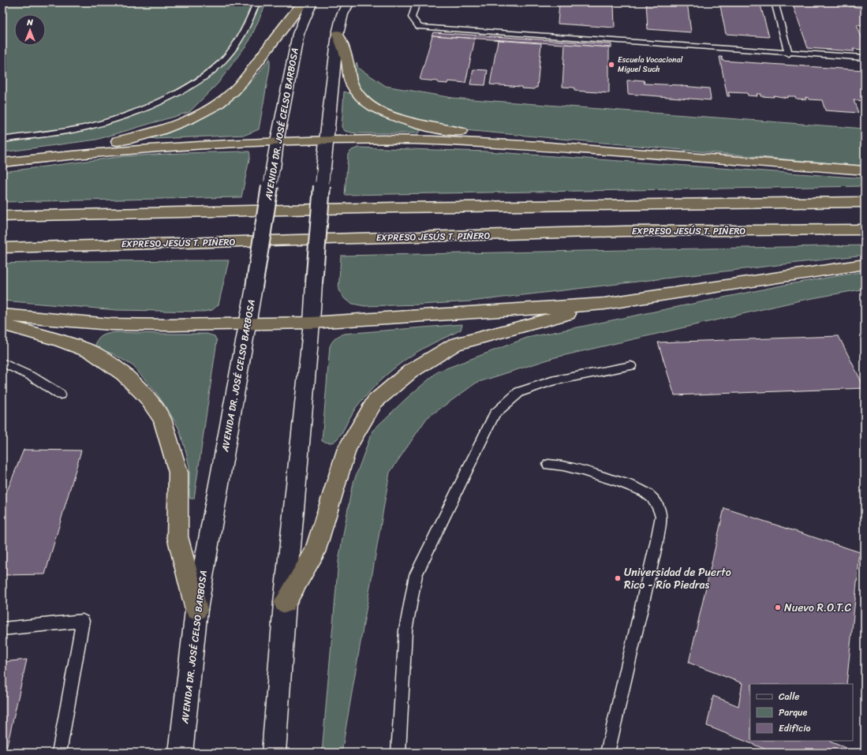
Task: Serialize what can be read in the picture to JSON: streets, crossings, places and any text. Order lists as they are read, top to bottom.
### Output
{
  "streets": {
    "highway": ["EXPRESO JESÚS T. PIÑERO"],
    "main road": ["AVENIDA DR. JOSÉ CELSO BARBOSA"]
  },
  "places": ["Escuela Vocacional Miguel Such", "Universidad de Puerto Rico - Río Piedras", "Nuevo R.O.T.C"],
  "legend": ["Calle", "Parque", "Edificio"],
  "north": "top"
}
